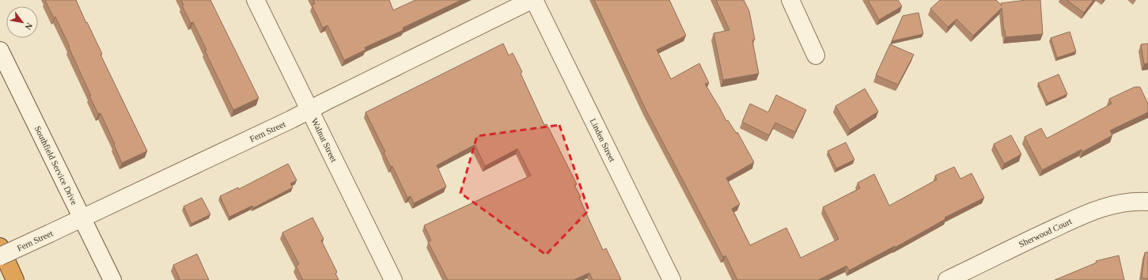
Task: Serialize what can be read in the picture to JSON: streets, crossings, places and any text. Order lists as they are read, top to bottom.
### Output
{
  "streets": {
    "street": [
      "Fern Street",
      "Walnut Street",
      "Linden Street",
      "Southfield Service Drive",
      "Sherwood Court"
    ]
  },
  "crossings": [
    ["Fern Street", "Walnut Street"],
    ["Fern Street", "Southfield Service Drive"]
  ],
  "north": "bottom right"
}
